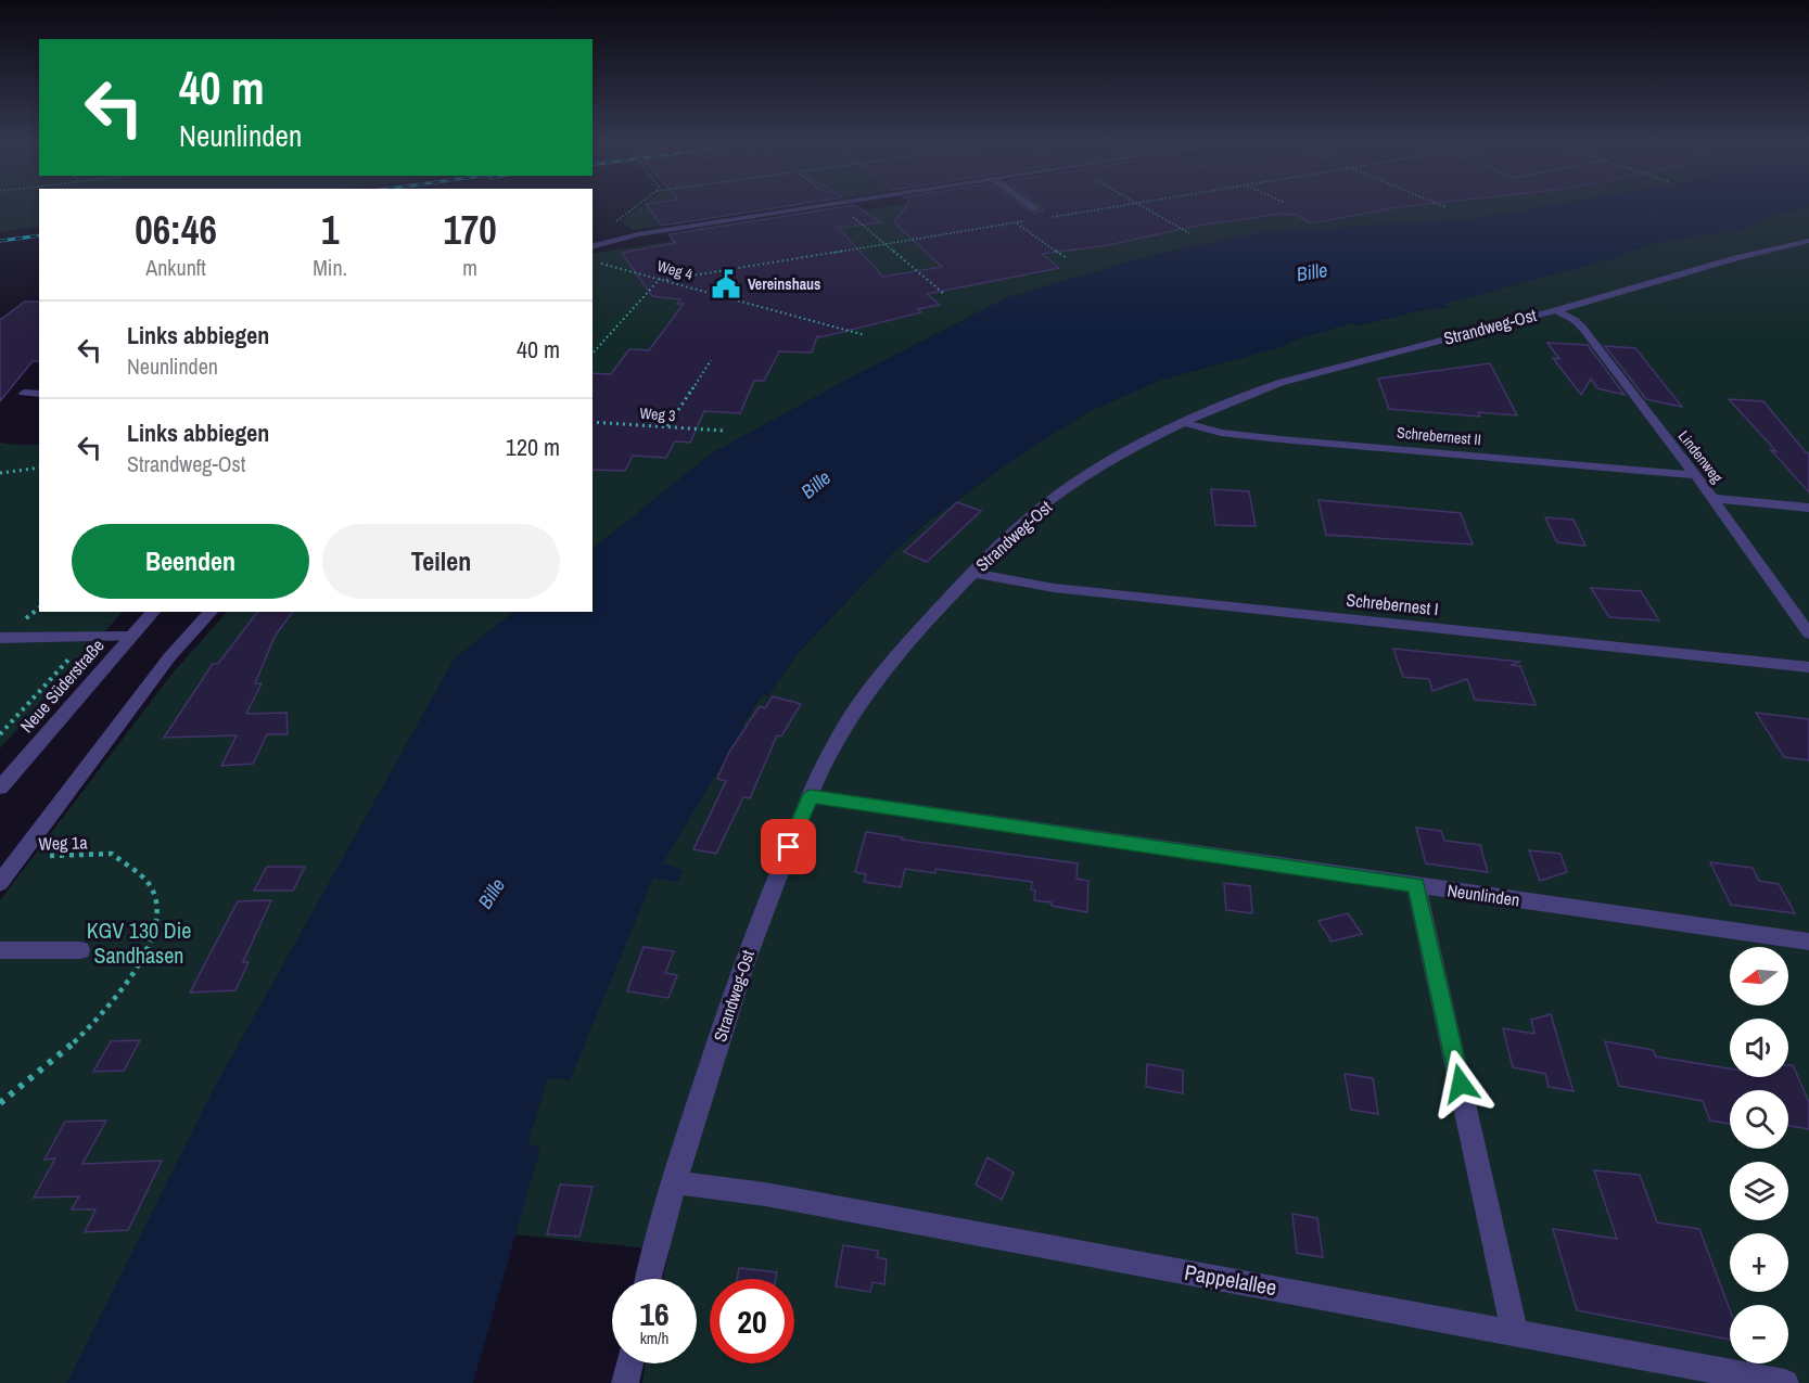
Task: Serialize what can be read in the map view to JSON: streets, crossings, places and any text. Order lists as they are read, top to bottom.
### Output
{
  "streets": {
    "street": [
      "Strandweg-Ost",
      "Schrebernest II",
      "Lindenweg",
      "Schrebernest I",
      "Neue Süderstraße",
      "Neunlinden",
      "Pappelallee"
    ],
    "path": ["Weg 4", "Weg 3", "Weg 1a"]
  },
  "crossings": [
    ["Strandweg-Ost", "Schrebernest II"],
    ["Strandweg-Ost", "Lindenweg"],
    ["Strandweg-Ost", "Schrebernest I"],
    ["Strandweg-Ost", "Neunlinden"],
    ["Strandweg-Ost", "Pappelallee"],
    ["Schrebernest II", "Lindenweg"]
  ],
  "water": ["Bille"],
  "parks": ["KGV 130 Die Sandhasen"],
  "places": {
    "public building": ["Vereinshaus"]
  },
  "north": "left",
  "page": {
    "turn": ["40 m", "Neunlinden"],
    "eta": [
      "06:46",
      "Ankunft",
      "1",
      "Min.",
      "170",
      "m"
    ],
    "list": [
      {
        "name": "Links abbiegen",
        "note": "Neunlinden",
        "value": "40 m"
      },
      {
        "name": "Links abbiegen",
        "note": "Strandweg-Ost",
        "value": "120 m"
      }
    ],
    "buttons": ["Beenden", "Teilen"],
    "map_buttons": ["+", "−"],
    "speed": "16 km/h",
    "limit": "20"
  }
}
